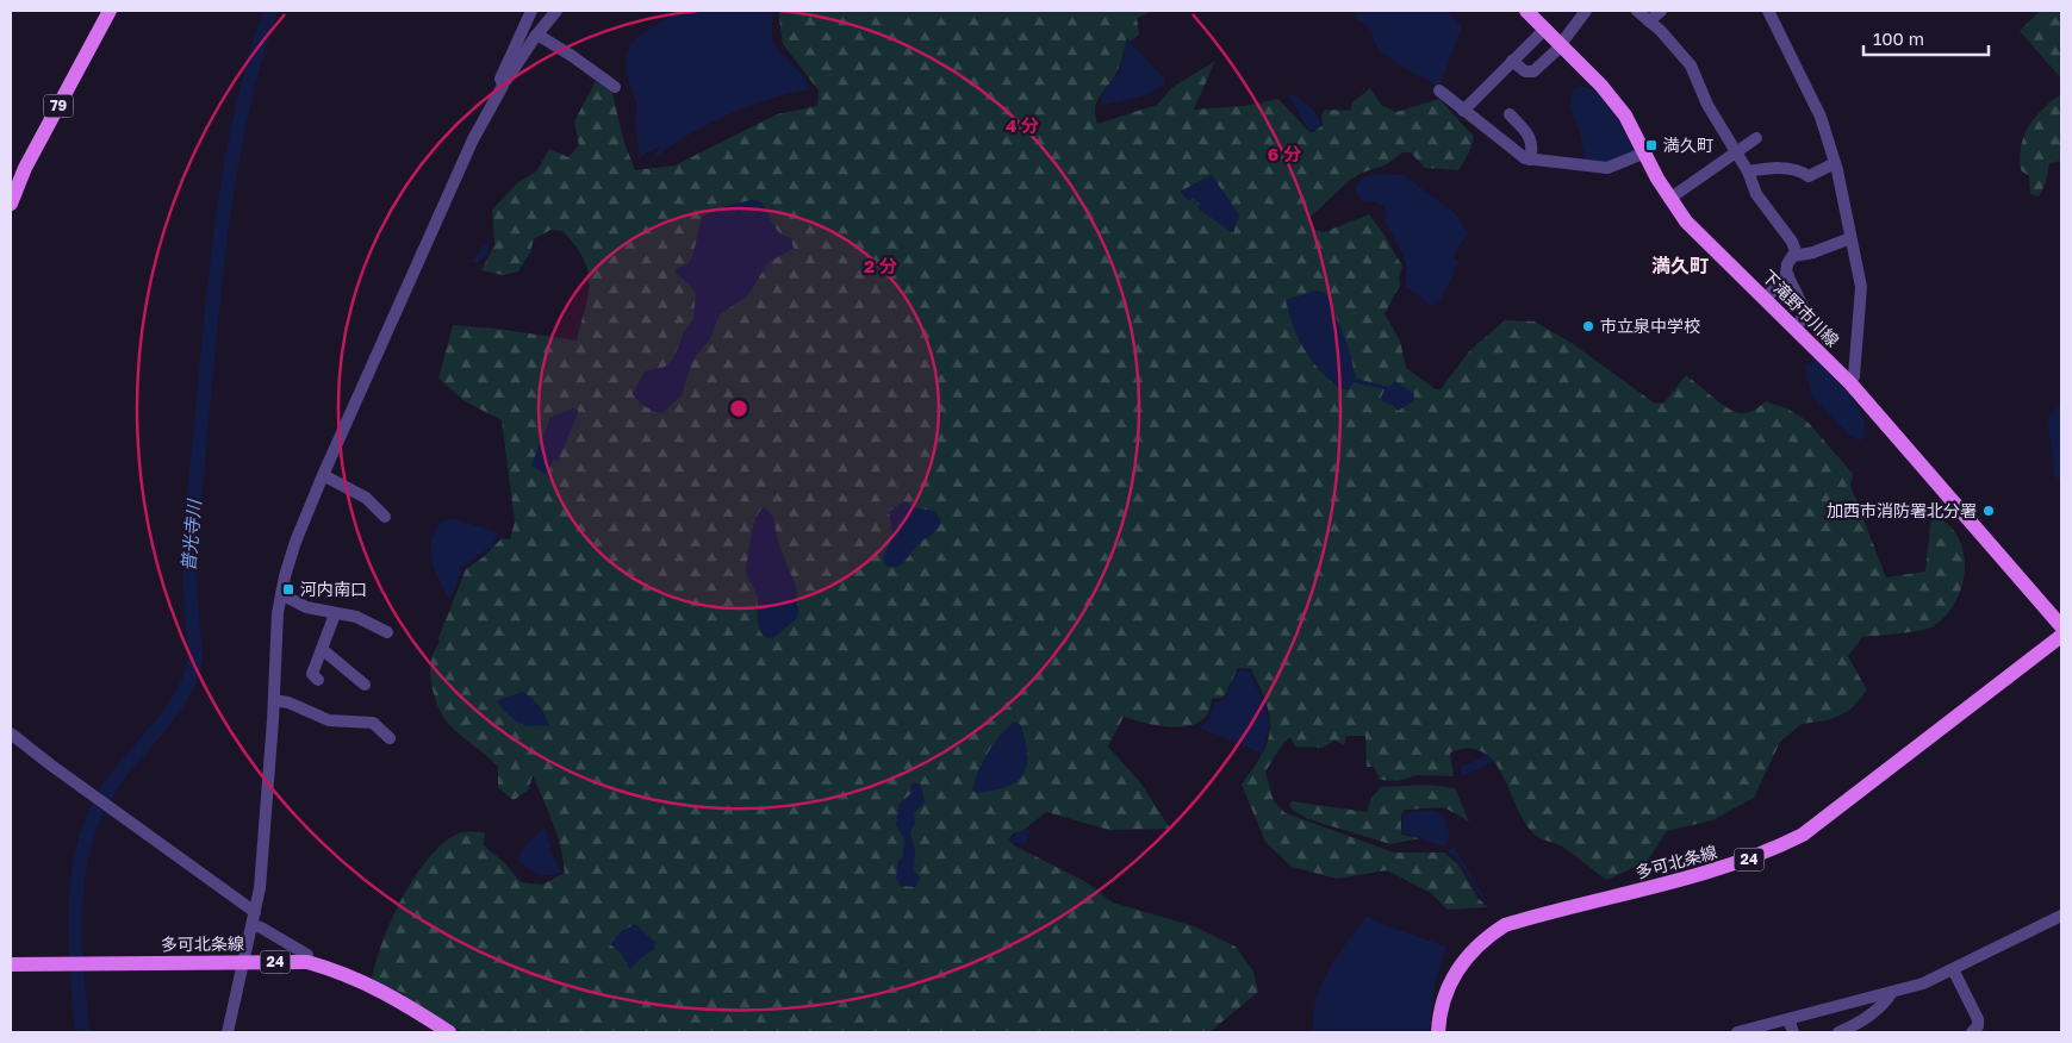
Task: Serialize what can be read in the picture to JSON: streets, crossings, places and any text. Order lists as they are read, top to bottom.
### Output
{
  "streets": {
    "main road": [
      "79",
      "下滝野市川線",
      "24",
      "多可北条線"
    ]
  },
  "districts": ["満久町"],
  "water": ["普光寺川"],
  "places": {
    "transit": ["満久町", "河内南口"],
    "other": ["市立泉中学校", "加西市消防署北分署"]
  },
  "scale_bar": "100 m",
  "rings": ["4 分", "6 分", "2 分"]
}
